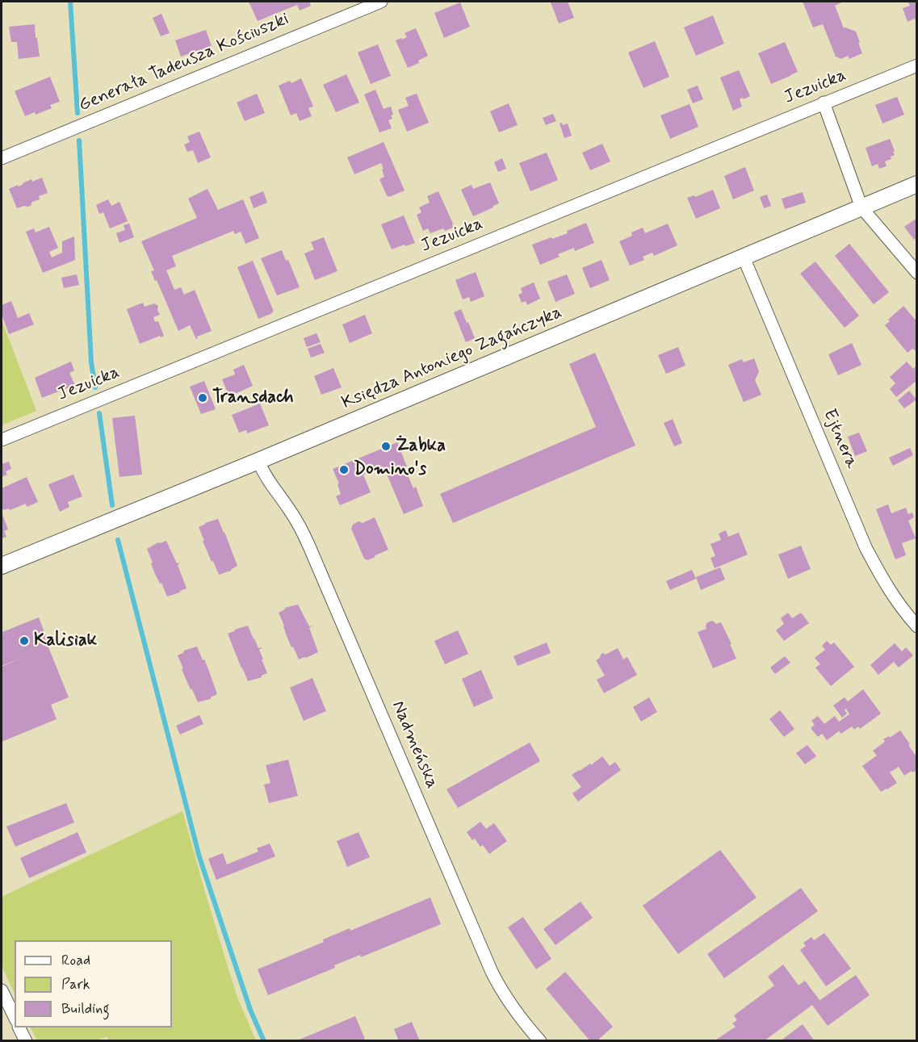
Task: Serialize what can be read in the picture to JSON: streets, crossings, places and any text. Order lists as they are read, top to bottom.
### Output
{
  "streets": {
    "street": [
      "Generała Tadeusza Kościuszki",
      "Jezuicka",
      "Księdza Antoniego Zagańczyka",
      "Ejtnera",
      "Nadmeńska"
    ]
  },
  "crossings": [
    ["Księdza Antoniego Zagańczyka", "Ejtnera"],
    ["Księdza Antoniego Zagańczyka", "Nadmeńska"]
  ],
  "places": [
    "Transdach",
    "Żabka",
    "Domino's",
    "Kalisiak"
  ],
  "legend": ["Road", "Park", "Building"]
}
